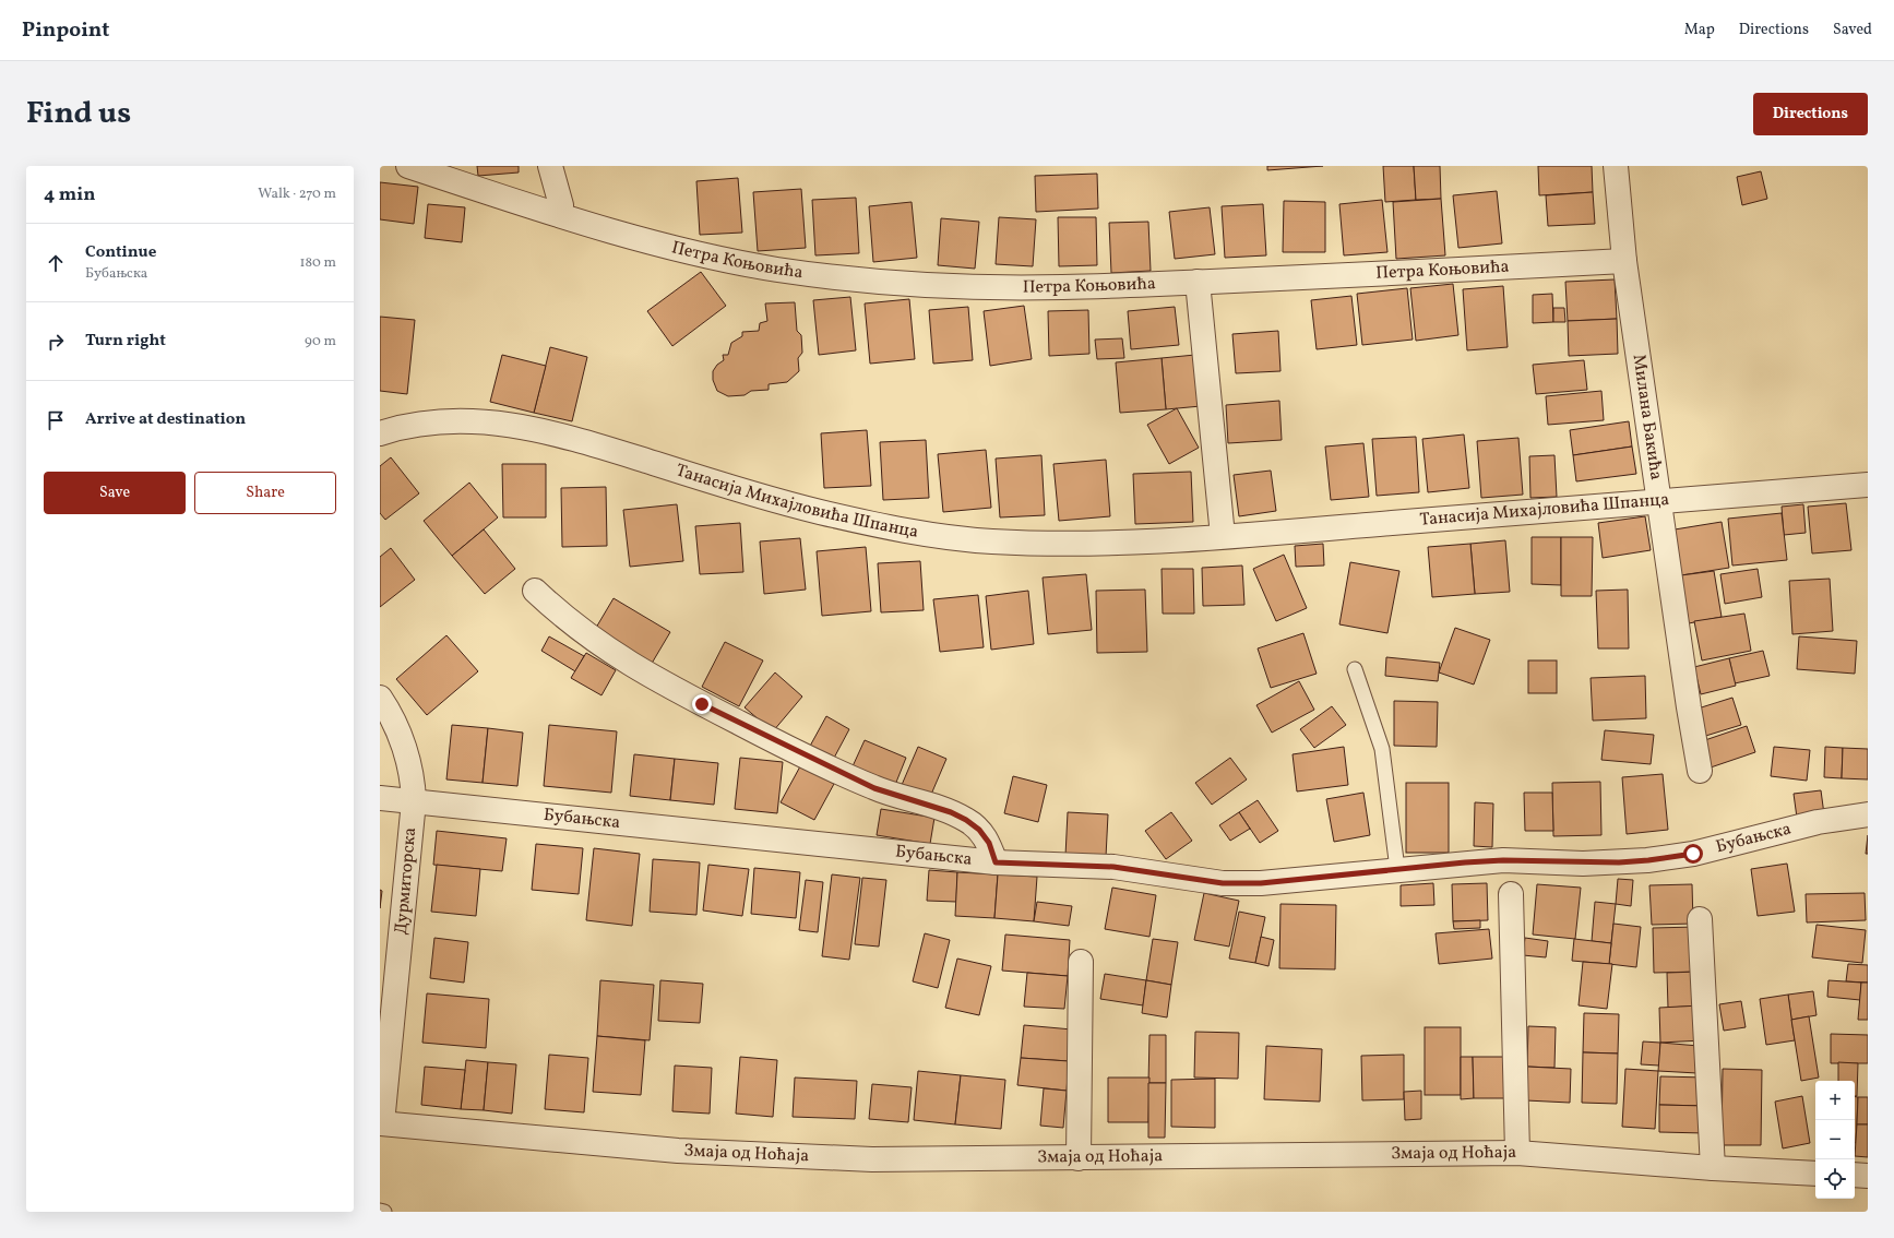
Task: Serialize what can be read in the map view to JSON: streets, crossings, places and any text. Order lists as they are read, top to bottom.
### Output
{
  "streets": {
    "street": [
      "Петра Коњовића",
      "Милана Бакића",
      "Танасија Михајловића Шпанца",
      "Бубањска",
      "Дурмиторска",
      "Змаја од Ноћаја"
    ]
  },
  "crossings": [
    ["Петра Коњовића", "Милана Бакића"],
    ["Милана Бакића", "Танасија Михајловића Шпанца"],
    ["Бубањска", "Дурмиторска"],
    ["Дурмиторска", "Змаја од Ноћаја"]
  ],
  "page": {
    "header": "Pinpoint",
    "nav": ["Map", "Directions", "Saved"],
    "title": "Find us",
    "buttons": [
      "Directions",
      ["Save", "Share"]
    ],
    "heading": ["4 min", "Walk · 270 m"],
    "list": [
      ["Continue", "Бубањска", "180 m"],
      ["Turn right", "90 m"],
      "Arrive at destination"
    ],
    "map_buttons": ["+", "−"]
  }
}
